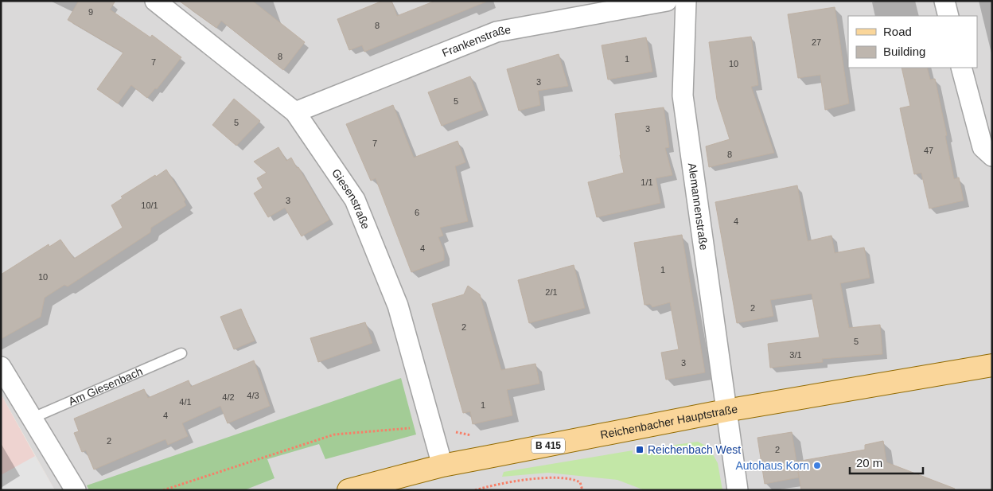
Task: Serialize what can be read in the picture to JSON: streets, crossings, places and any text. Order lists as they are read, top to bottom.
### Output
{
  "streets": {
    "main road": ["Reichenbacher Hauptstraße", "B 415"],
    "street": ["Frankenstraße", "Giesenstraße", "Alemannenstraße"],
    "lane": ["Am Giesenbach"]
  },
  "crossings": [
    ["Frankenstraße", "Giesenstraße"],
    ["Giesenstraße", "Reichenbacher Hauptstraße"],
    ["Alemannenstraße", "Reichenbacher Hauptstraße"]
  ],
  "places": {
    "transit": ["Reichenbach West"],
    "other": ["Autohaus Korn"]
  },
  "house_numbers": [
    "9",
    "8",
    "27",
    "8",
    "1",
    "7",
    "10",
    "3",
    "5",
    "5",
    "3",
    "7",
    "47",
    "8",
    "1/1",
    "3",
    "10/1",
    "6",
    "4",
    "4",
    "1",
    "10",
    "2/1",
    "2",
    "2",
    "5",
    "3/1",
    "3",
    "4/3",
    "4/2",
    "4/1",
    "1",
    "4",
    "2",
    "2"
  ],
  "legend": ["Road", "Building"],
  "scale_bar": "20 m"
}
